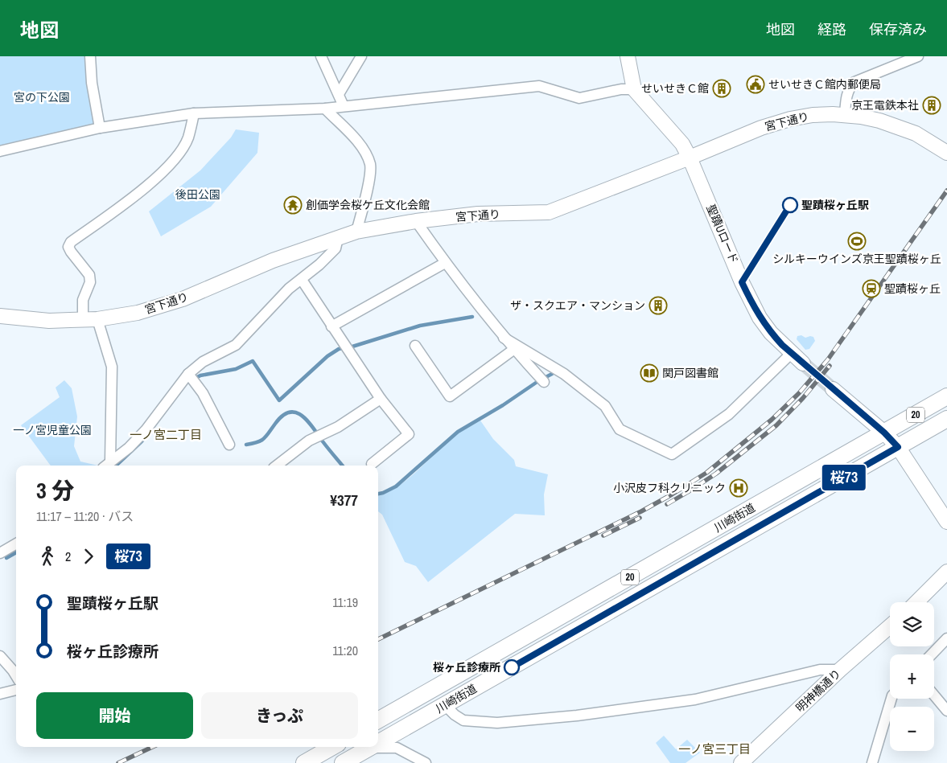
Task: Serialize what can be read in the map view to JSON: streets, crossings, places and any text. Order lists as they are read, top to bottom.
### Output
{
  "streets": {
    "main road": ["20", "川崎街道"],
    "street": ["宮下通り", "聖蹟Uロード", "明神橋通り"]
  },
  "crossings": [
    ["宮下通り", "聖蹟Uロード"]
  ],
  "districts": ["一ノ宮二丁目", "一ノ宮三丁目"],
  "parks": ["宮の下公園", "後田公園", "一ノ宮児童公園"],
  "places": {
    "public building": ["せいせきＣ館内郵便局"],
    "building": ["せいせきＣ館", "京王電鉄本社", "ザ・スクエア・マンション"],
    "temple": ["創価学会桜ケ丘文化会館"],
    "other": ["聖蹟桜ヶ丘駅", "桜ヶ丘診療所"],
    "sports": ["シルキーウインズ京王聖蹟桜ヶ丘"],
    "station": ["聖蹟桜ヶ丘"],
    "library": ["関戸図書館"],
    "hospital": ["小沢皮フ科クリニック"]
  },
  "lines": ["bus line 桜73"],
  "page": {
    "header": "地図",
    "nav": ["地図", "経路", "保存済み"],
    "on_map": "桜73",
    "heading": ["3 分", "11:17 – 11:20 · バス", "¥377"],
    "legs": ["2", "桜73"],
    "list": [
      {
        "name": "聖蹟桜ヶ丘駅",
        "value": "11:19"
      },
      {
        "name": "桜ヶ丘診療所",
        "value": "11:20"
      }
    ],
    "map_buttons": ["+", "−"],
    "buttons": ["開始", "きっぷ"]
  }
}
